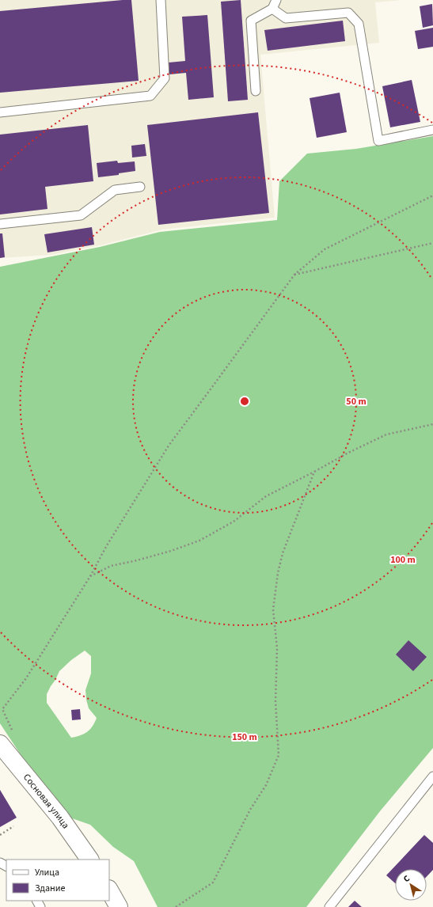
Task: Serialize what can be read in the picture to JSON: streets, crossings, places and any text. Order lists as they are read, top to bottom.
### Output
{
  "streets": {
    "street": ["Сосновая улица"]
  },
  "legend": ["Улица", "Здание"],
  "north": "top left",
  "rings": ["50 m", "100 m", "150 m"]
}
